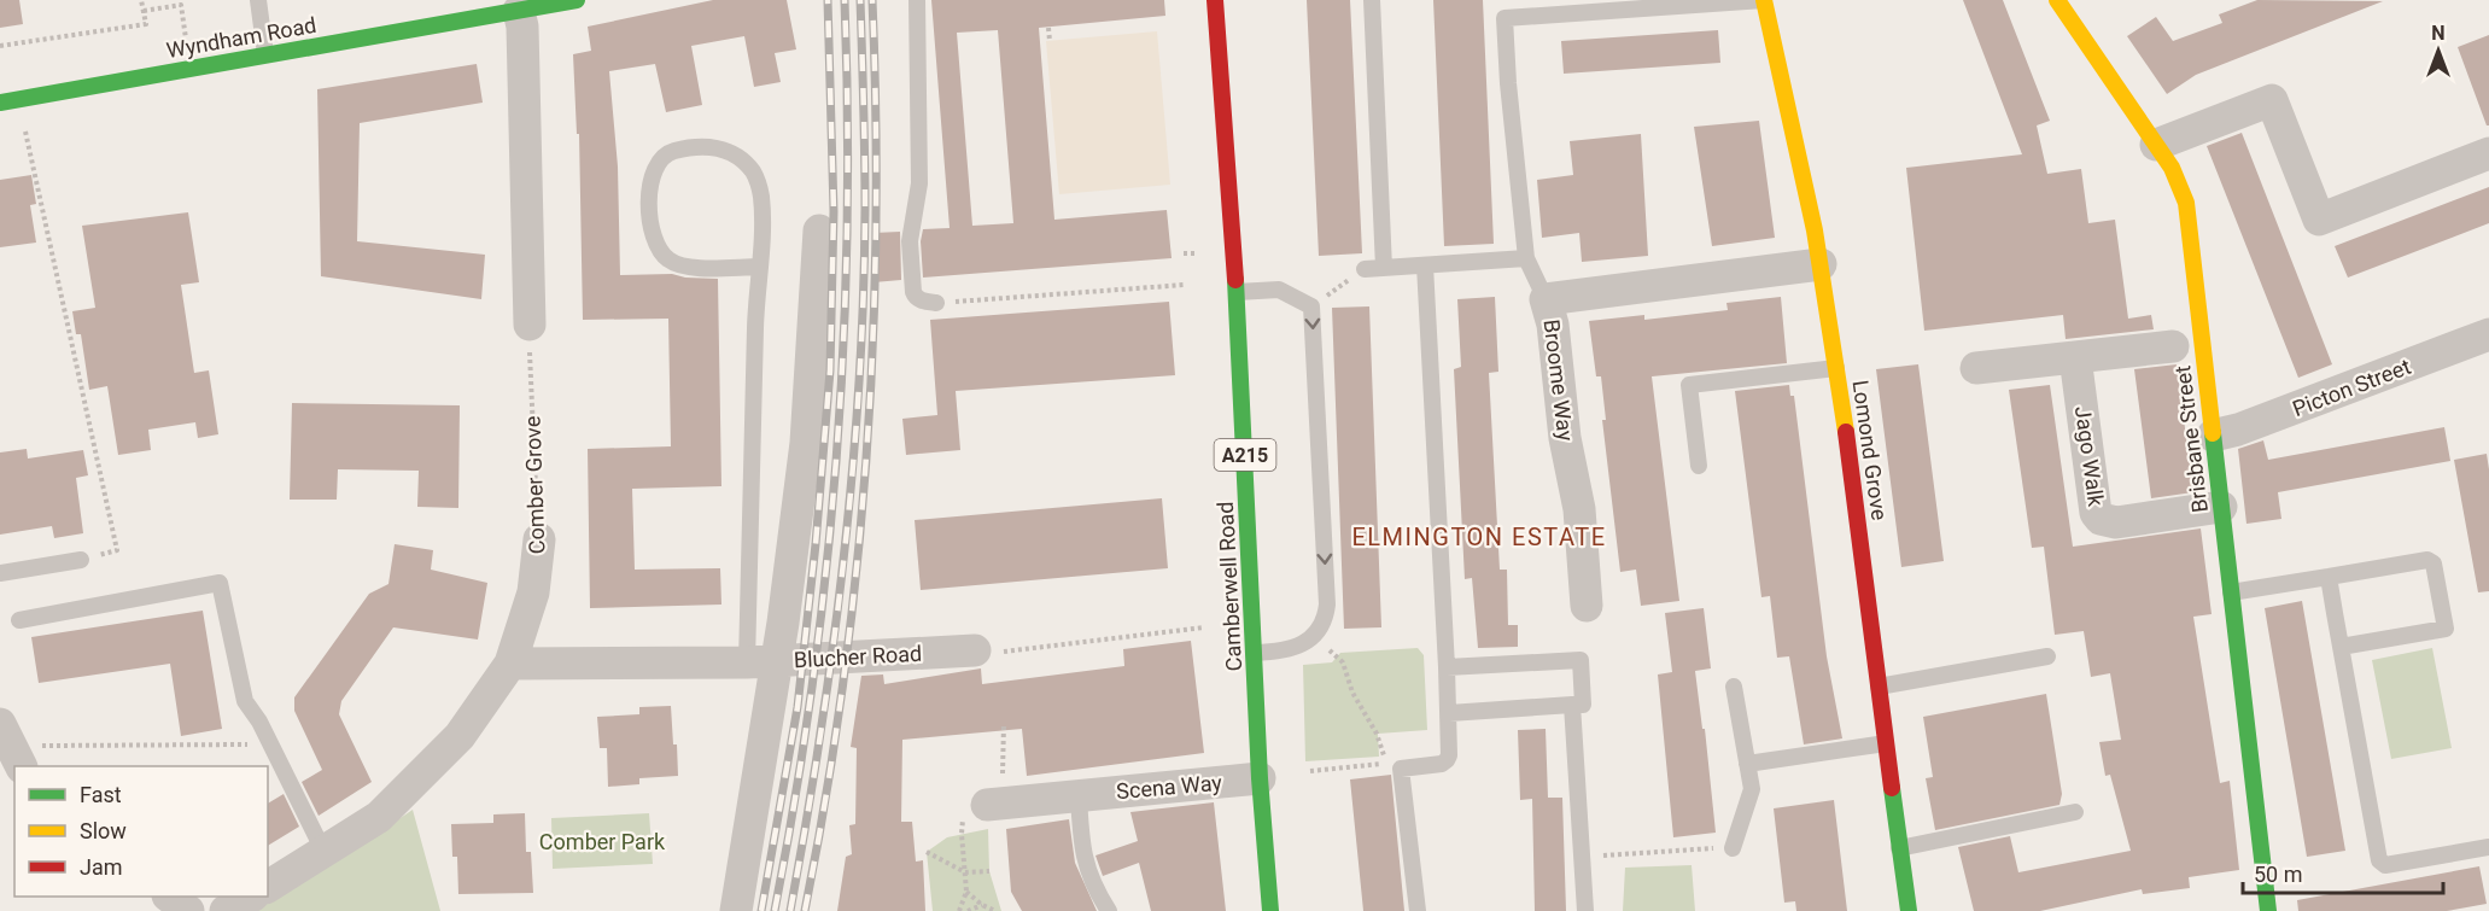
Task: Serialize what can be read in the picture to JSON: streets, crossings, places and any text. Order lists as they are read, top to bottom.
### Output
{
  "streets": {
    "street": [
      "Wyndham Road",
      "Broome Way",
      "Picton Street",
      "Brisbane Street",
      "Lomond Grove",
      "A215",
      "Jago Walk",
      "Comber Grove",
      "Camberwell Road",
      "Blucher Road",
      "Scena Way"
    ]
  },
  "crossings": [
    ["Broome Way", "Lomond Grove"],
    ["Picton Street", "Brisbane Street"],
    ["Brisbane Street", "Jago Walk"],
    ["Comber Grove", "Blucher Road"],
    ["Camberwell Road", "Scena Way"]
  ],
  "districts": ["ELMINGTON ESTATE"],
  "parks": ["Comber Park"],
  "legend": ["Fast", "Slow", "Jam"],
  "scale_bar": "50 m",
  "north": "top"
}
